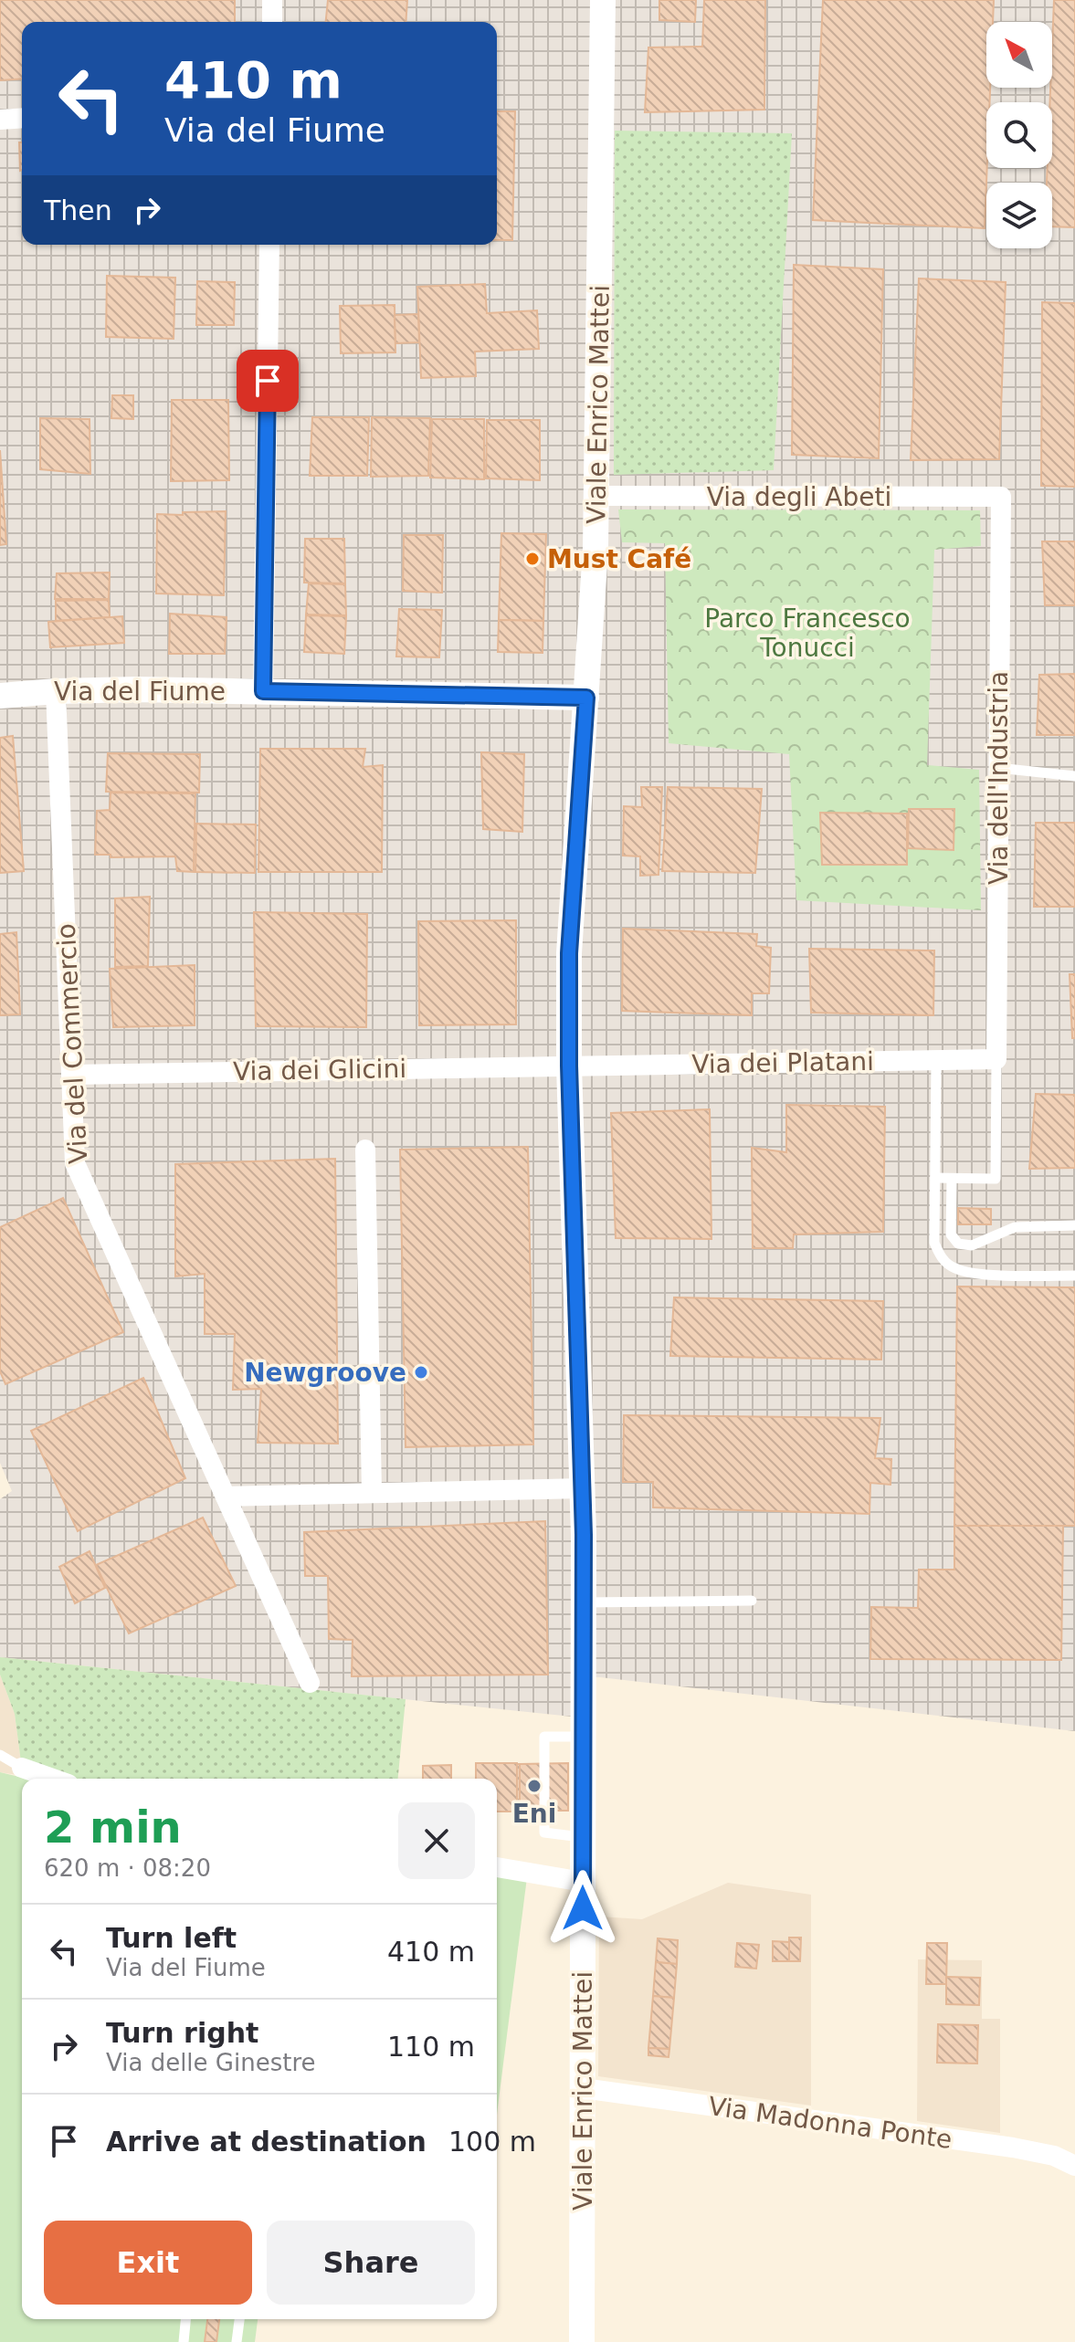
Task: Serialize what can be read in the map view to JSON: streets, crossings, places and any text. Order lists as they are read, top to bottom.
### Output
{
  "streets": {
    "street": [
      "Viale Enrico Mattei",
      "Via degli Abeti",
      "Via del Fiume",
      "Via dell'Industria",
      "Via del Commercio",
      "Via dei Platani",
      "Via dei Glicini",
      "Via Madonna Ponte"
    ]
  },
  "crossings": [
    ["Viale Enrico Mattei", "Via degli Abeti"],
    ["Viale Enrico Mattei", "Via del Fiume"],
    ["Viale Enrico Mattei", "Via dei Platani"],
    ["Viale Enrico Mattei", "Via dei Glicini"],
    ["Viale Enrico Mattei", "Via Madonna Ponte"],
    ["Via degli Abeti", "Via dell'Industria"],
    ["Via del Fiume", "Via del Commercio"],
    ["Via dell'Industria", "Via dei Platani"],
    ["Via del Commercio", "Via dei Glicini"],
    ["Via dei Platani", "Via dei Glicini"]
  ],
  "parks": ["Parco Francesco Tonucci"],
  "places": ["Must Café", "Newgroove", "Eni"],
  "north": "top left",
  "page": {
    "turn": ["410 m", "Via del Fiume"],
    "then": "Then",
    "heading": ["2 min", "620 m · 08:20"],
    "list": [
      {
        "name": "Turn left",
        "note": "Via del Fiume",
        "value": "410 m"
      },
      {
        "name": "Turn right",
        "note": "Via delle Ginestre",
        "value": "110 m"
      },
      {
        "name": "Arrive at destination",
        "value": "100 m"
      }
    ],
    "buttons": ["Exit", "Share"]
  }
}
